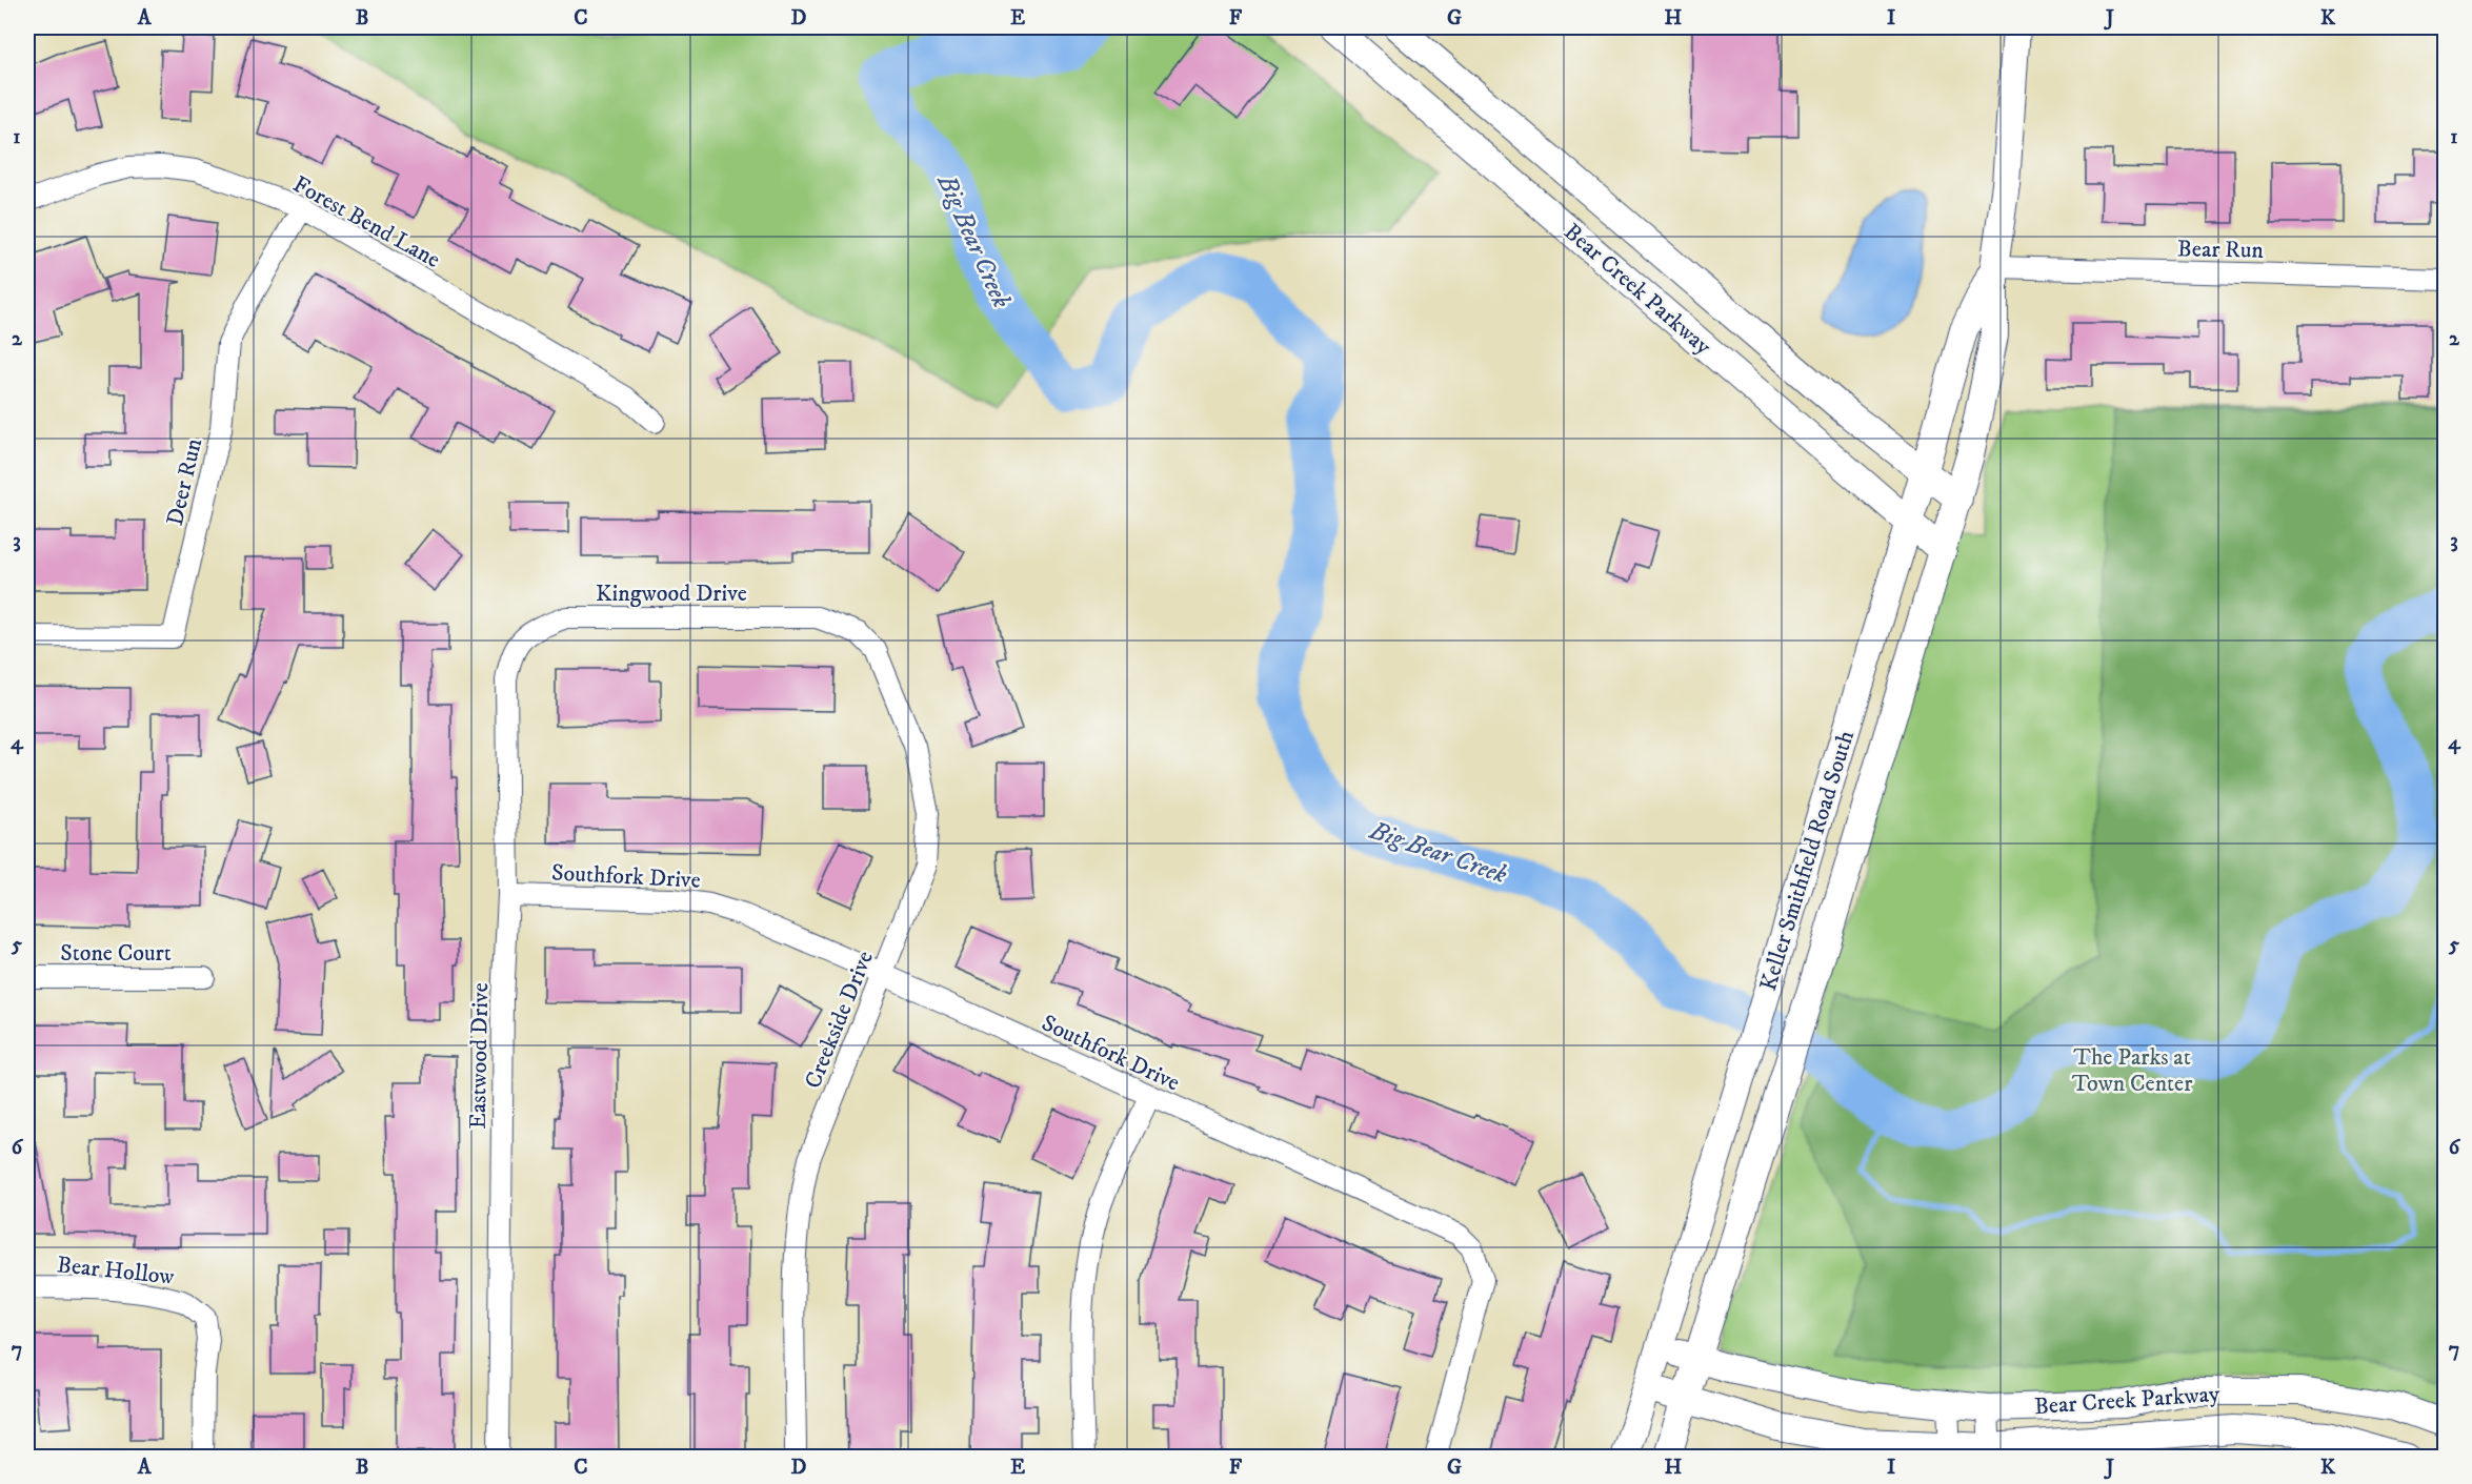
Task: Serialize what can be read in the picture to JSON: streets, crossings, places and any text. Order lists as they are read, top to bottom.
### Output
{
  "streets": {
    "main road": ["Bear Creek Parkway", "Keller Smithfield Road South"],
    "street": [
      "Forest Bend Lane",
      "Bear Run",
      "Deer Run",
      "Kingwood Drive",
      "Southfork Drive",
      "Stone Court",
      "Creekside Drive",
      "Eastwood Drive",
      "Bear Hollow"
    ]
  },
  "crossings": [
    ["Forest Bend Lane", "Deer Run"],
    ["Bear Run", "Keller Smithfield Road South"],
    ["Bear Creek Parkway", "Keller Smithfield Road South"],
    ["Kingwood Drive", "Creekside Drive"],
    ["Kingwood Drive", "Eastwood Drive"],
    ["Southfork Drive", "Creekside Drive"],
    ["Southfork Drive", "Eastwood Drive"]
  ],
  "water": ["Big Bear Creek"],
  "parks": ["The Parks at Town Center"],
  "grid": {
    "columns": [
      "A",
      "B",
      "C",
      "D",
      "E",
      "F",
      "G",
      "H",
      "I",
      "J",
      "K"
    ],
    "rows": [
      "1",
      "2",
      "3",
      "4",
      "5",
      "6",
      "7"
    ]
  }
}
